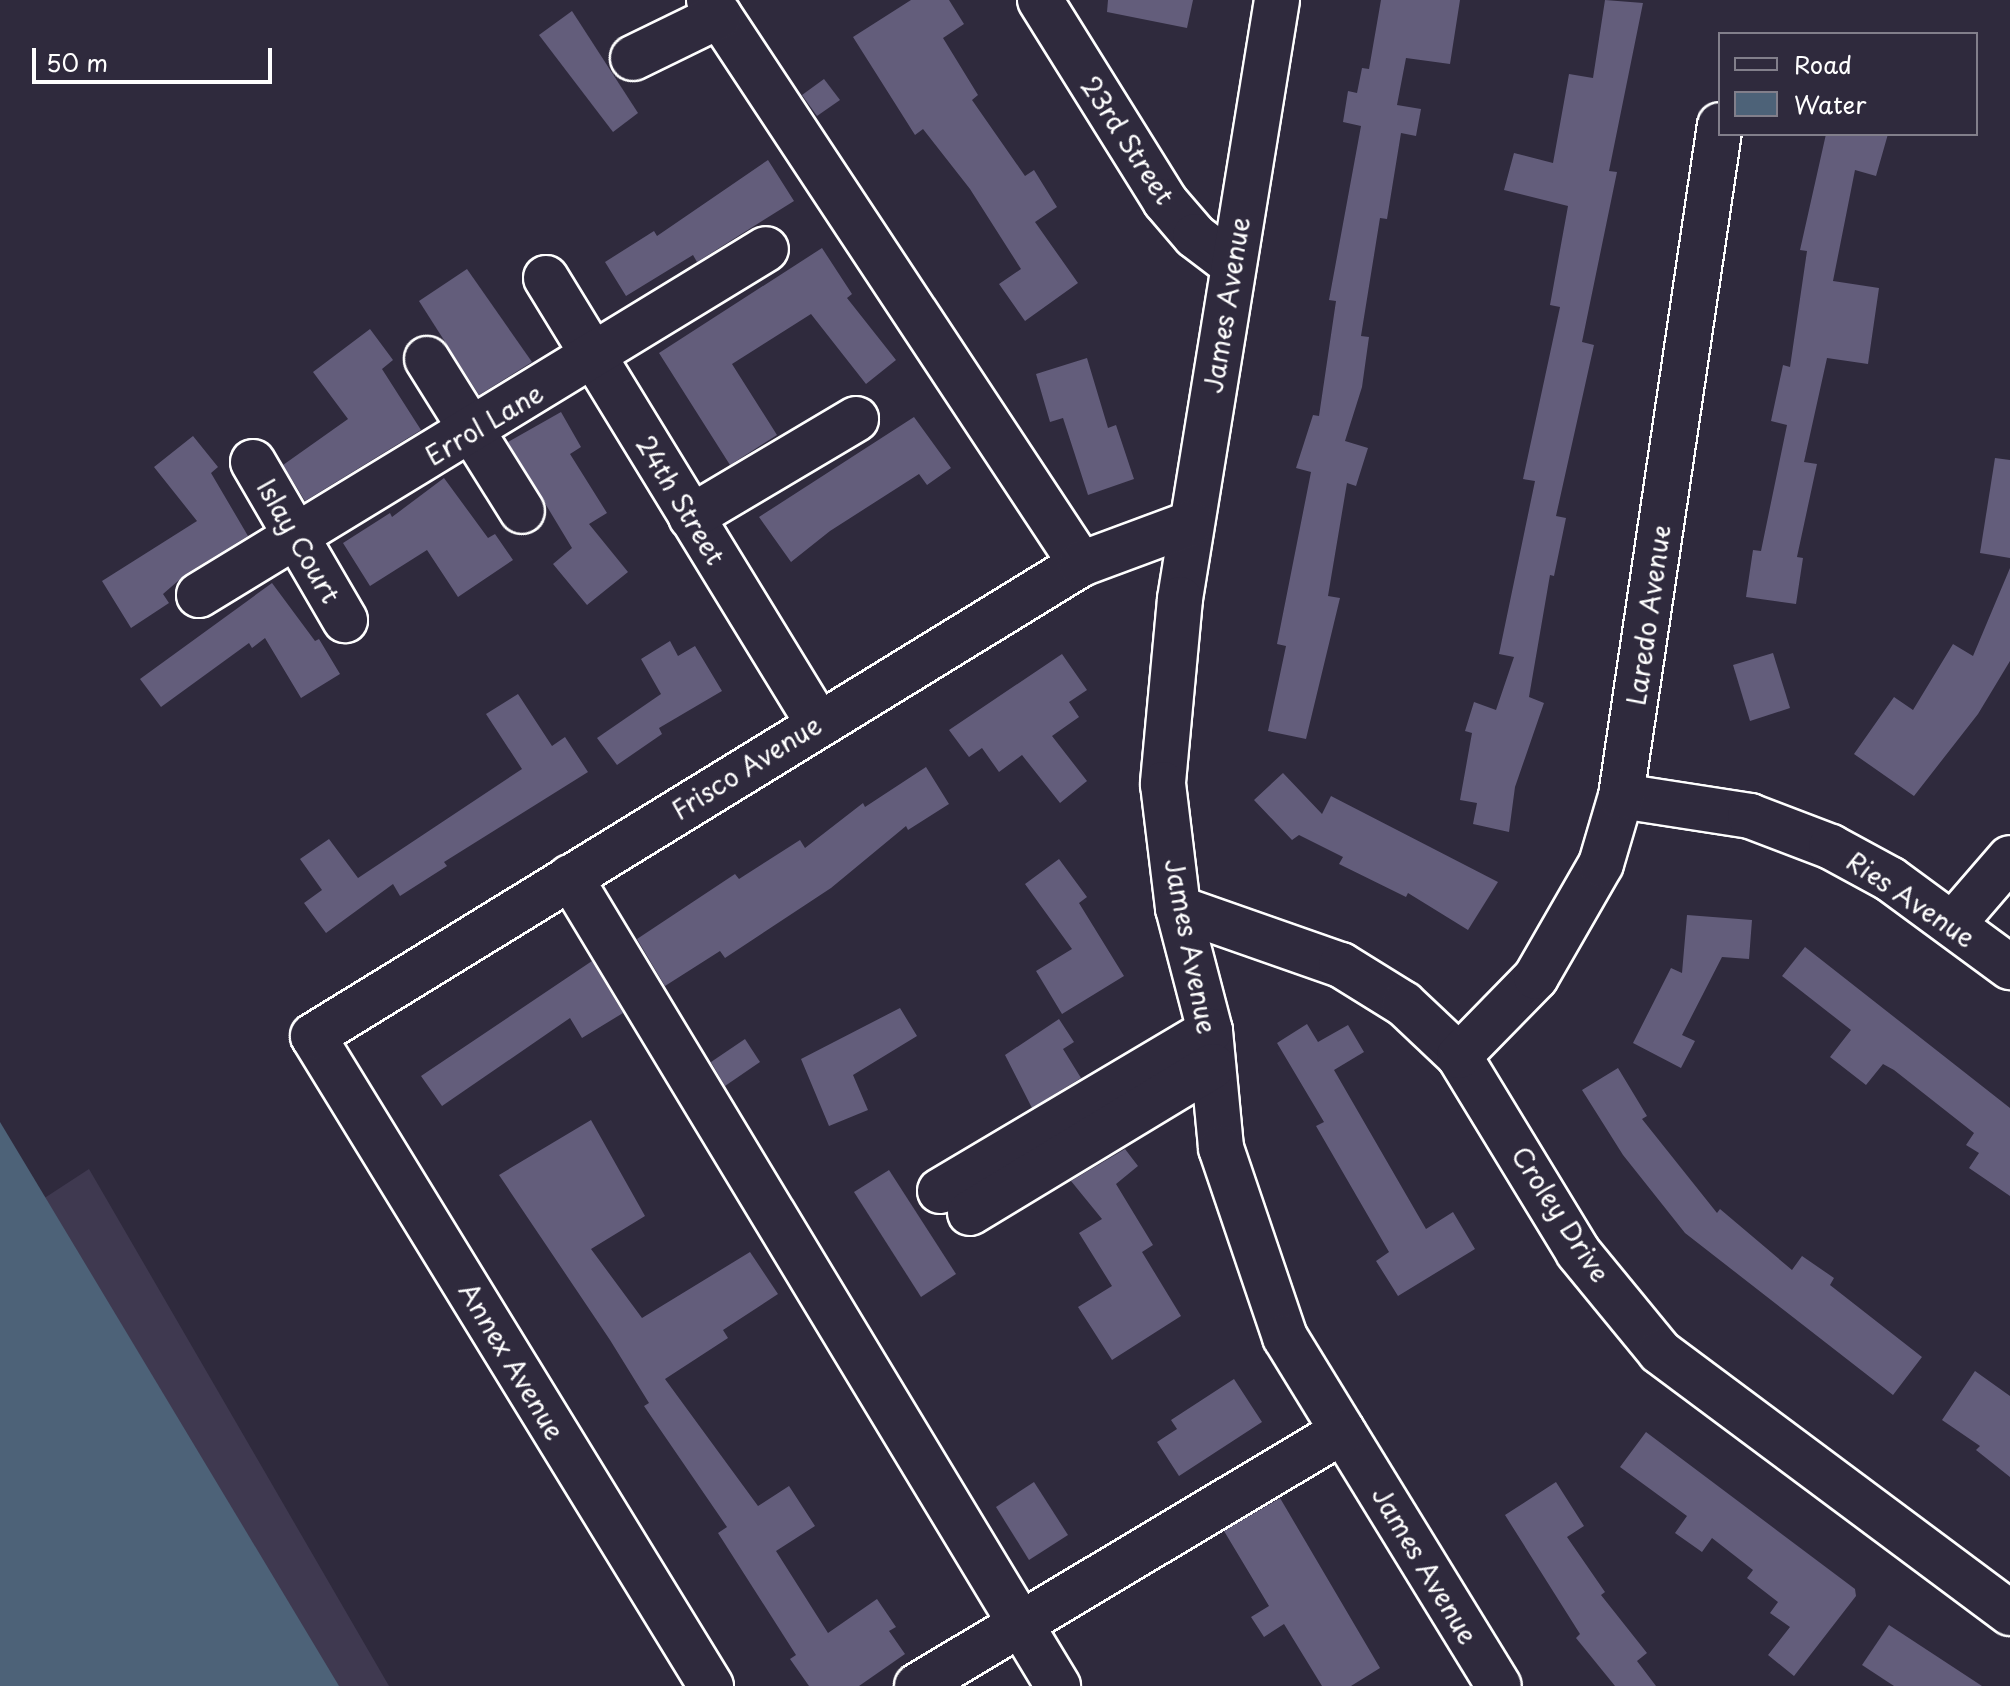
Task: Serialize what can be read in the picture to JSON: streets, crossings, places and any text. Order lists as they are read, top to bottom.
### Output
{
  "streets": {
    "street": [
      "23rd Street",
      "James Avenue",
      "Errol Lane",
      "24th Street",
      "Islay Court",
      "Laredo Avenue",
      "Frisco Avenue",
      "Ries Avenue",
      "Croley Drive",
      "Annex Avenue"
    ]
  },
  "crossings": [
    ["23rd Street", "James Avenue"],
    ["James Avenue", "Frisco Avenue"],
    ["James Avenue", "Croley Drive"],
    ["Errol Lane", "24th Street"],
    ["Errol Lane", "Islay Court"],
    ["24th Street", "Frisco Avenue"],
    ["Laredo Avenue", "Ries Avenue"],
    ["Laredo Avenue", "Croley Drive"],
    ["Frisco Avenue", "Annex Avenue"]
  ],
  "legend": ["Road", "Water"],
  "scale_bar": "50 m"
}
